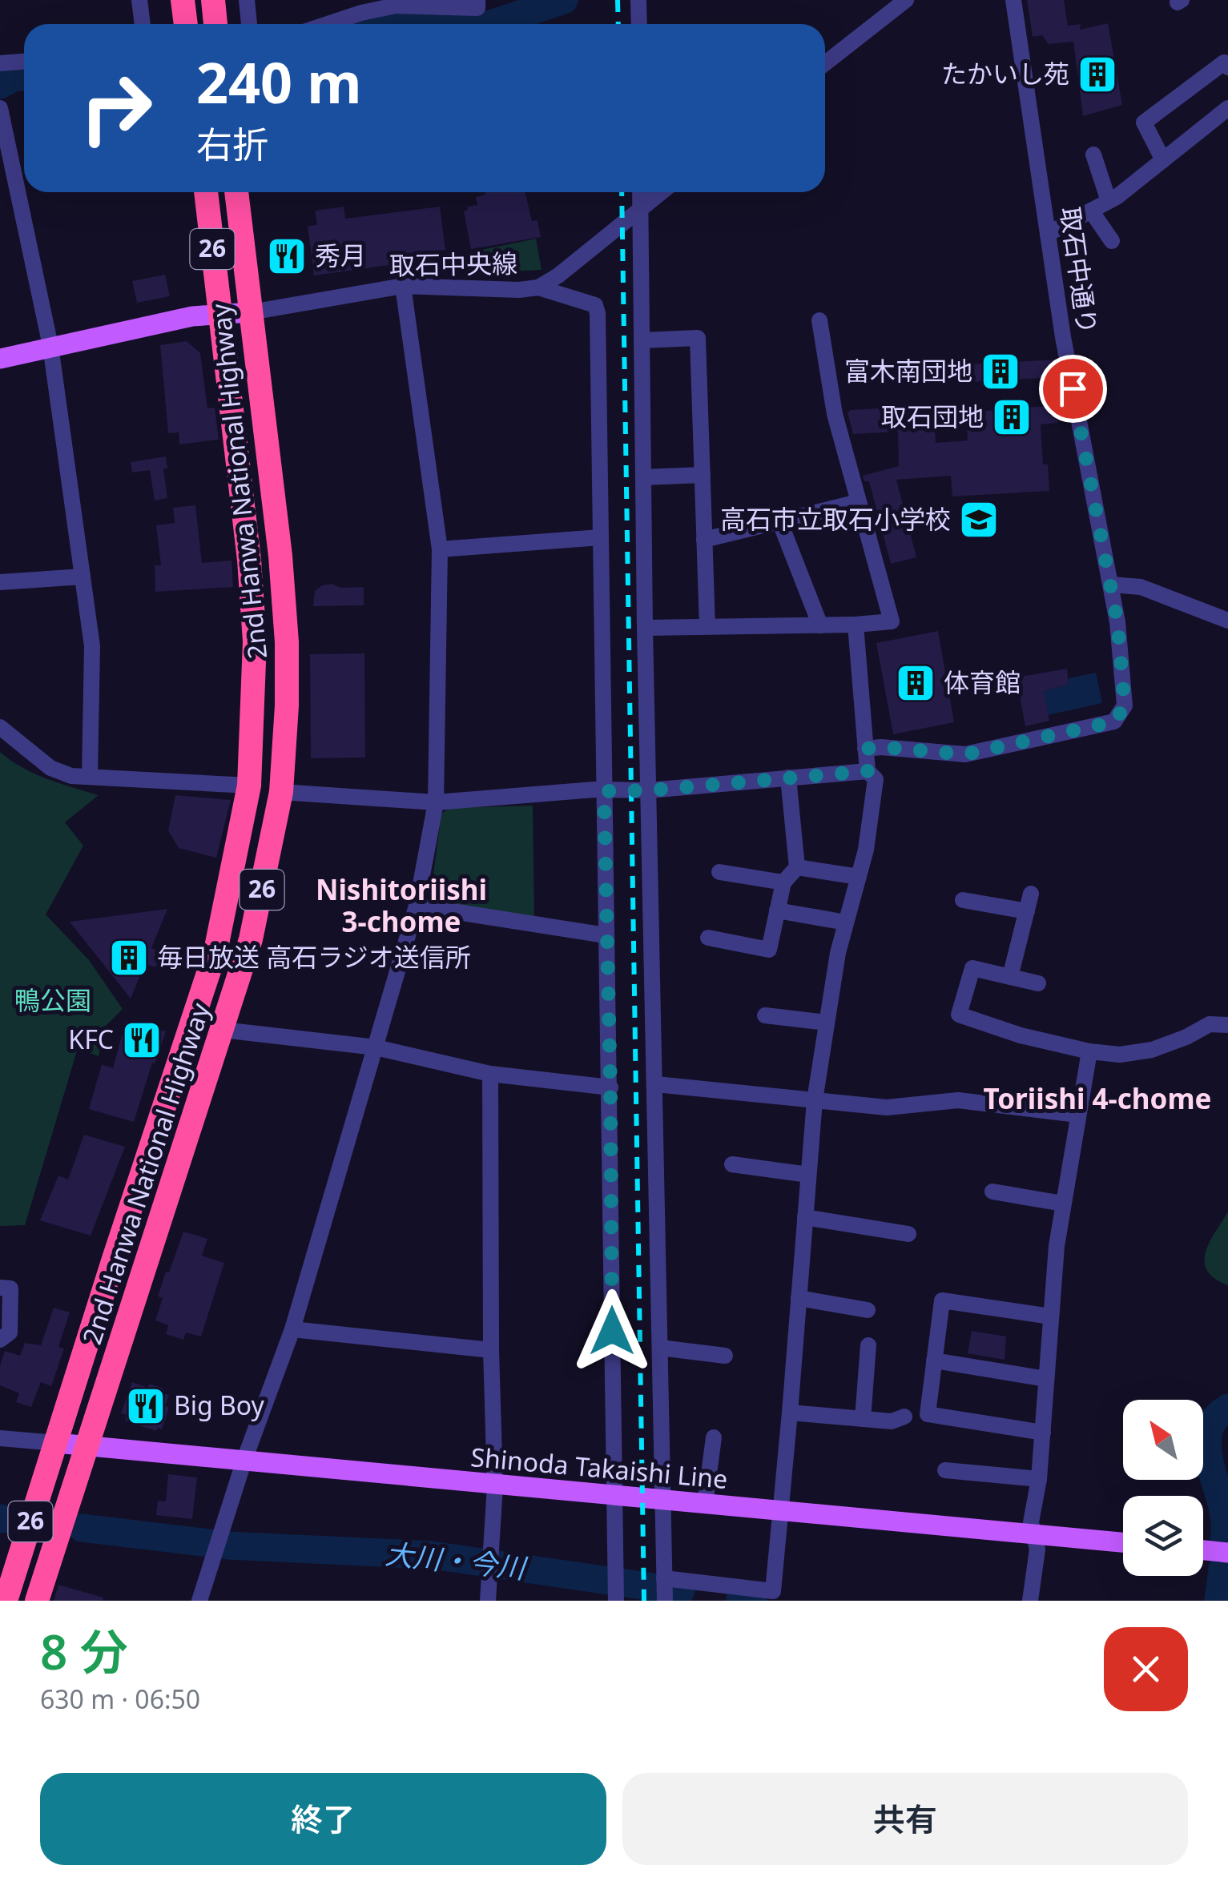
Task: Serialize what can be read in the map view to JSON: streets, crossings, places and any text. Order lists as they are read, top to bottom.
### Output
{
  "streets": {
    "highway": ["26", "2nd Hanwa National Highway"],
    "main road": ["Shinoda Takaishi Line"],
    "street": ["取石中央線", "取石中通り"]
  },
  "crossings": [
    ["取石中央線", "2nd Hanwa National Highway"],
    ["2nd Hanwa National Highway", "Shinoda Takaishi Line"]
  ],
  "districts": ["Nishitoriishi 3-chome", "Toriishi 4-chome"],
  "water": ["大川・今川"],
  "parks": ["鴨公園"],
  "places": {
    "building": [
      "たかいし苑",
      "富木南団地",
      "取石団地",
      "体育館",
      "毎日放送 高石ラジオ送信所"
    ],
    "restaurant": ["秀月", "KFC", "Big Boy"],
    "school or university": ["高石市立取石小学校"]
  },
  "north": "top left",
  "page": {
    "turn": ["240 m", "右折"],
    "heading": ["8 分", "630 m · 06:50"],
    "buttons": ["終了", "共有"]
  }
}
